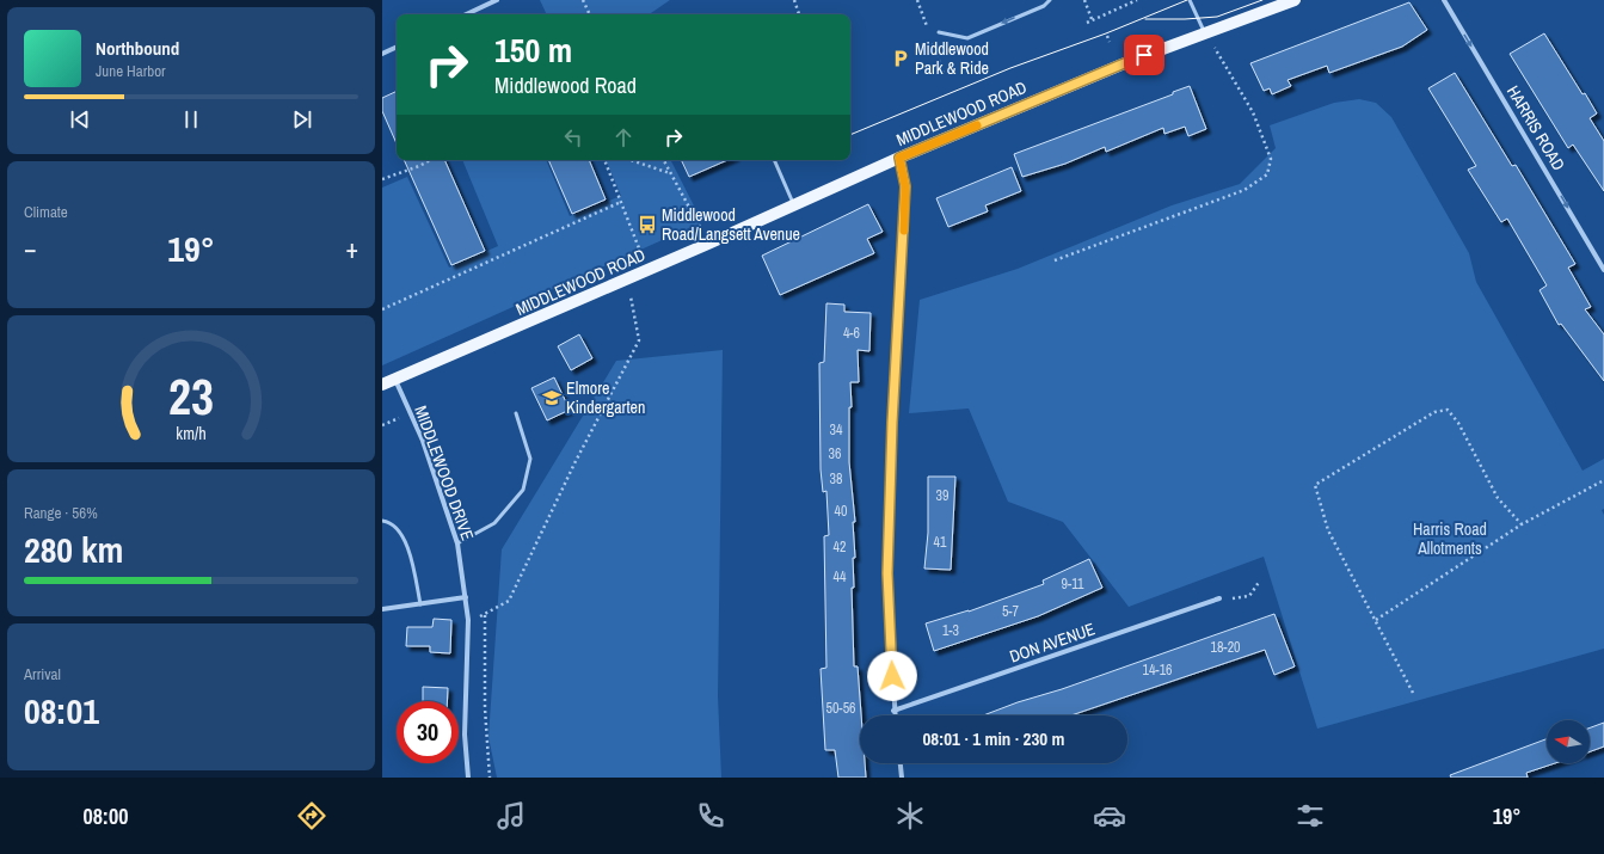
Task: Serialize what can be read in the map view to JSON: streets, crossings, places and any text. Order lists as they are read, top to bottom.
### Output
{
  "streets": {
    "main road": ["MIDDLEWOOD ROAD"],
    "street": ["HARRIS ROAD", "MIDDLEWOOD DRIVE", "DON AVENUE"]
  },
  "crossings": [
    ["MIDDLEWOOD ROAD", "MIDDLEWOOD DRIVE"]
  ],
  "one_way": ["HARRIS ROAD"],
  "parks": ["Harris Road Allotments"],
  "places": {
    "parking": ["Middlewood Park & Ride"],
    "bus stop": ["Middlewood Road/Langsett Avenue"],
    "school or university": ["Elmore Kindergarten"]
  },
  "house_numbers": [
    "4-6",
    "34",
    "36",
    "38",
    "39",
    "40",
    "41",
    "42",
    "44",
    "9-11",
    "5-7",
    "1-3",
    "18-20",
    "14-16",
    "50-56"
  ],
  "north": "left",
  "page": {
    "turn": ["150 m", "Middlewood Road"],
    "song": ["Northbound", "June Harbor"],
    "tile": [
      "Climate",
      ["Range · 56%", "280 km"],
      ["Arrival", "08:01"]
    ],
    "heat": ["−", "19°", "+"],
    "limit": "30",
    "trip": "08:01 · 1 min · 230 m",
    "tabs": ["08:00", "19°"],
    "gauge": ["23", "km/h"]
  }
}
